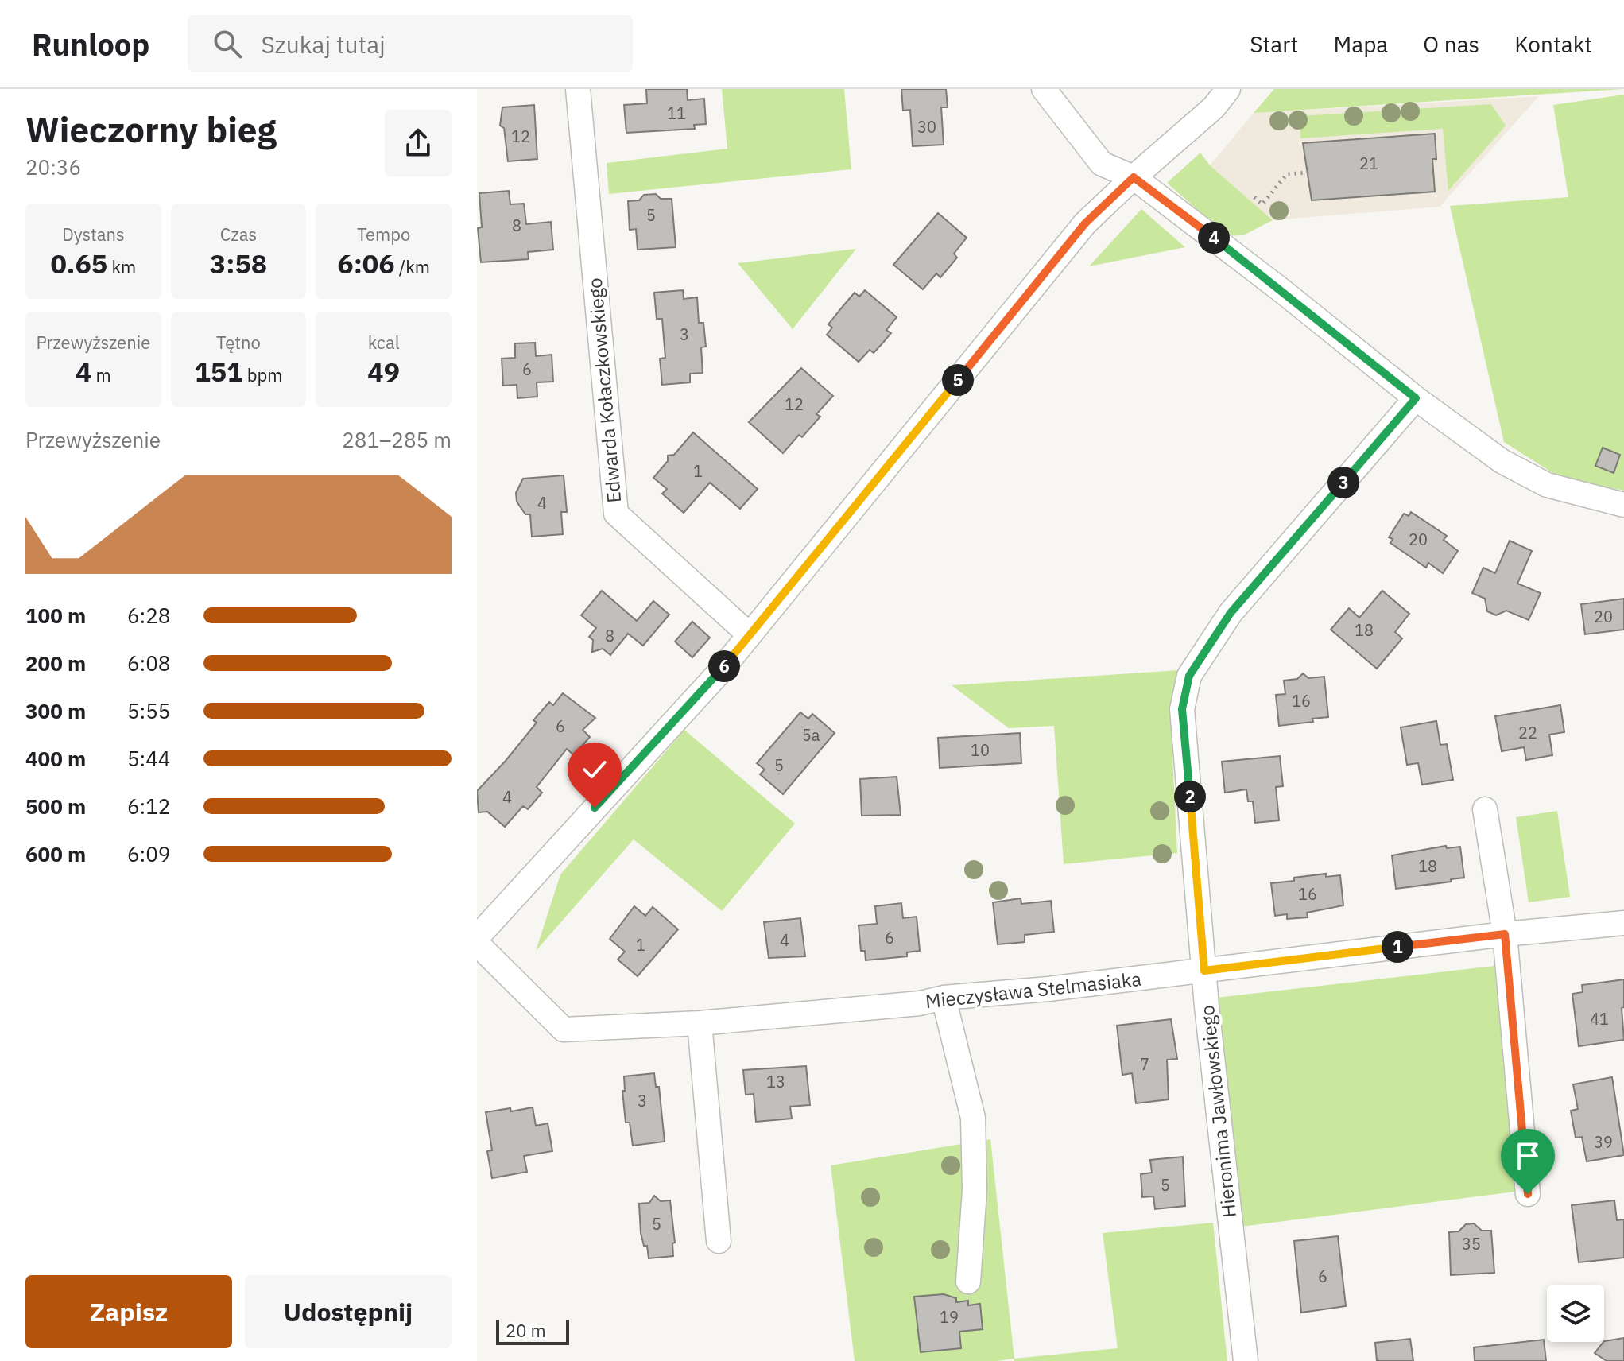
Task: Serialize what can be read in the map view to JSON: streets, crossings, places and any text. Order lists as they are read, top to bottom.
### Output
{
  "streets": {
    "street": ["Edwarda Kołaczkowskiego", "Mieczysława Stelmasiaka", "Hieronima Jawłowskiego"]
  },
  "crossings": [
    ["Mieczysława Stelmasiaka", "Hieronima Jawłowskiego"]
  ],
  "house_numbers": [
    "11",
    "30",
    "12",
    "21",
    "5",
    "8",
    "3",
    "6",
    "12",
    "1",
    "4",
    "20",
    "20",
    "18",
    "8",
    "16",
    "6",
    "22",
    "5a",
    "10",
    "5",
    "4",
    "18",
    "16",
    "6",
    "4",
    "1",
    "41",
    "7",
    "13",
    "3",
    "39",
    "5",
    "5",
    "35",
    "6",
    "19"
  ],
  "scale_bar": "20 m",
  "page": {
    "header": "Runloop",
    "search": "Szukaj tutaj",
    "nav": [
      "Start",
      "Mapa",
      "O nas",
      "Kontakt"
    ],
    "heading": ["Wieczorny bieg", "20:36"],
    "stats": [
      ["Dystans", "0.65 km"],
      ["Czas", "3:58"],
      ["Tempo", "6:06 /km"],
      ["Przewyższenie", "4 m"],
      ["Tętno", "151 bpm"],
      ["kcal", "49"]
    ],
    "pins": [
      "4",
      "5",
      "3",
      "6",
      "2",
      "1"
    ],
    "chart": ["Przewyższenie", "281–285 m"],
    "list": [
      {
        "name": "100 m",
        "note": "6:28"
      },
      {
        "name": "200 m",
        "note": "6:08"
      },
      {
        "name": "300 m",
        "note": "5:55"
      },
      {
        "name": "400 m",
        "note": "5:44"
      },
      {
        "name": "500 m",
        "note": "6:12"
      },
      {
        "name": "600 m",
        "note": "6:09"
      }
    ],
    "buttons": ["Zapisz", "Udostępnij"],
    "scale": "20 m"
  }
}
